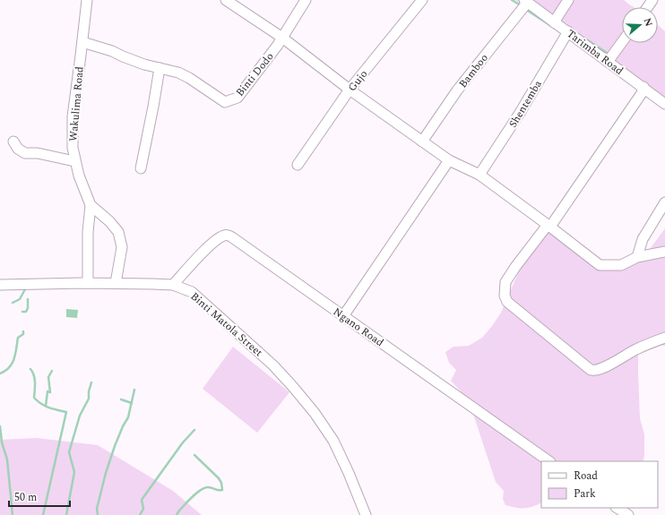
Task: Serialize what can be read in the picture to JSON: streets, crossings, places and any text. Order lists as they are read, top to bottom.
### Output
{
  "streets": {
    "street": [
      "Tarimba Road",
      "Bamboo",
      "Binti Dodo",
      "Gujo",
      "Wakulima Road",
      "Shentemba",
      "Binti Matola Street",
      "Ngano Road"
    ]
  },
  "crossings": [
    ["Tarimba Road", "Bamboo"],
    ["Tarimba Road", "Shentemba"],
    ["Binti Dodo", "Wakulima Road"],
    ["Wakulima Road", "Binti Matola Street"],
    ["Binti Matola Street", "Ngano Road"]
  ],
  "legend": ["Road", "Park"],
  "scale_bar": "50 m",
  "north": "right"
}
